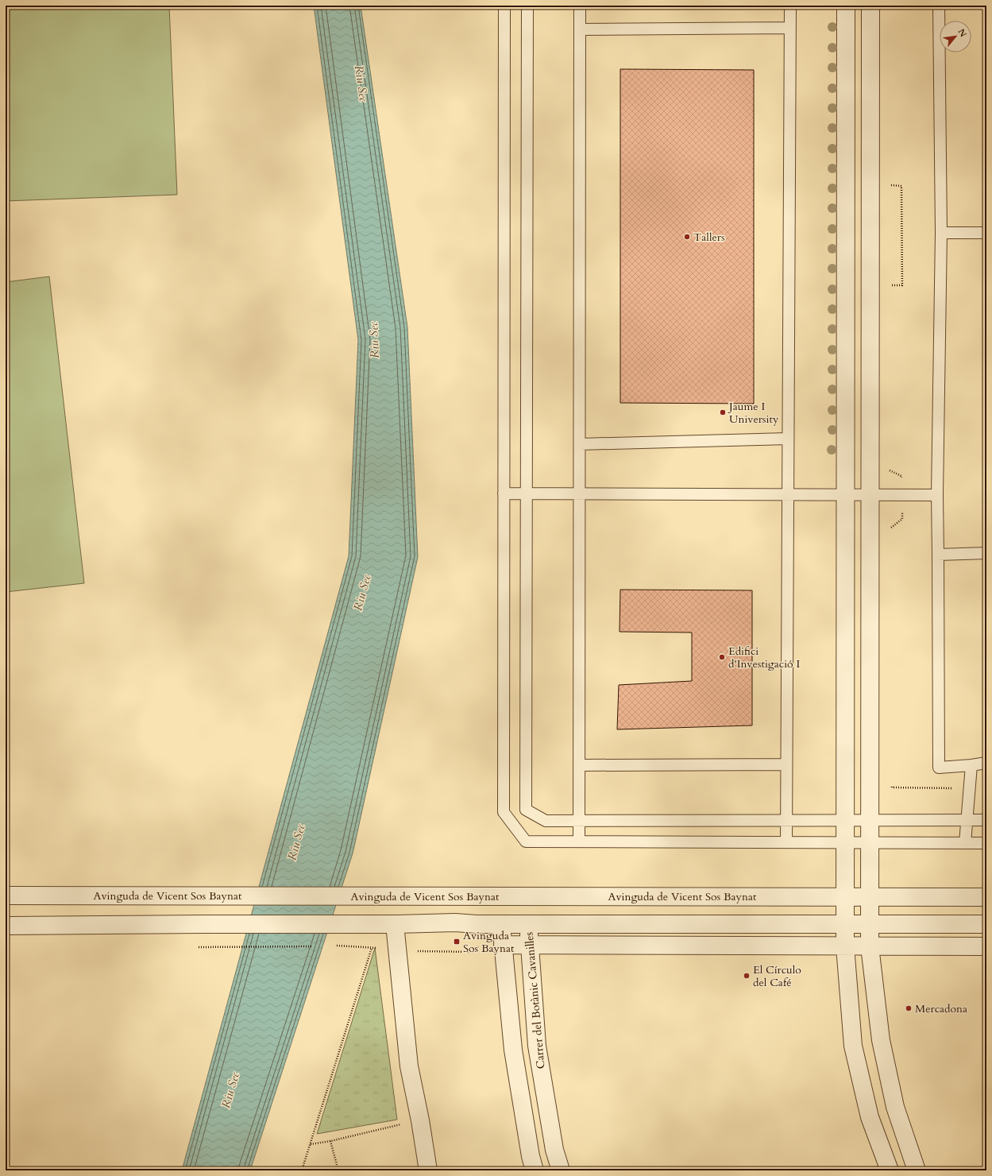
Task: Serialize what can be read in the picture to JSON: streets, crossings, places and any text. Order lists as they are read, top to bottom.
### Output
{
  "streets": {
    "street": ["Avinguda de Vicent Sos Baynat", "Carrer del Botànic Cavanilles"]
  },
  "water": ["Riu Sec"],
  "places": {
    "other": [
      "Tallers",
      "Jaume I University",
      "Edifici d'Investigació I",
      "El Círculo del Café",
      "Mercadona"
    ],
    "transit": ["Avinguda Sos Baynat"]
  },
  "north": "top right"
}
